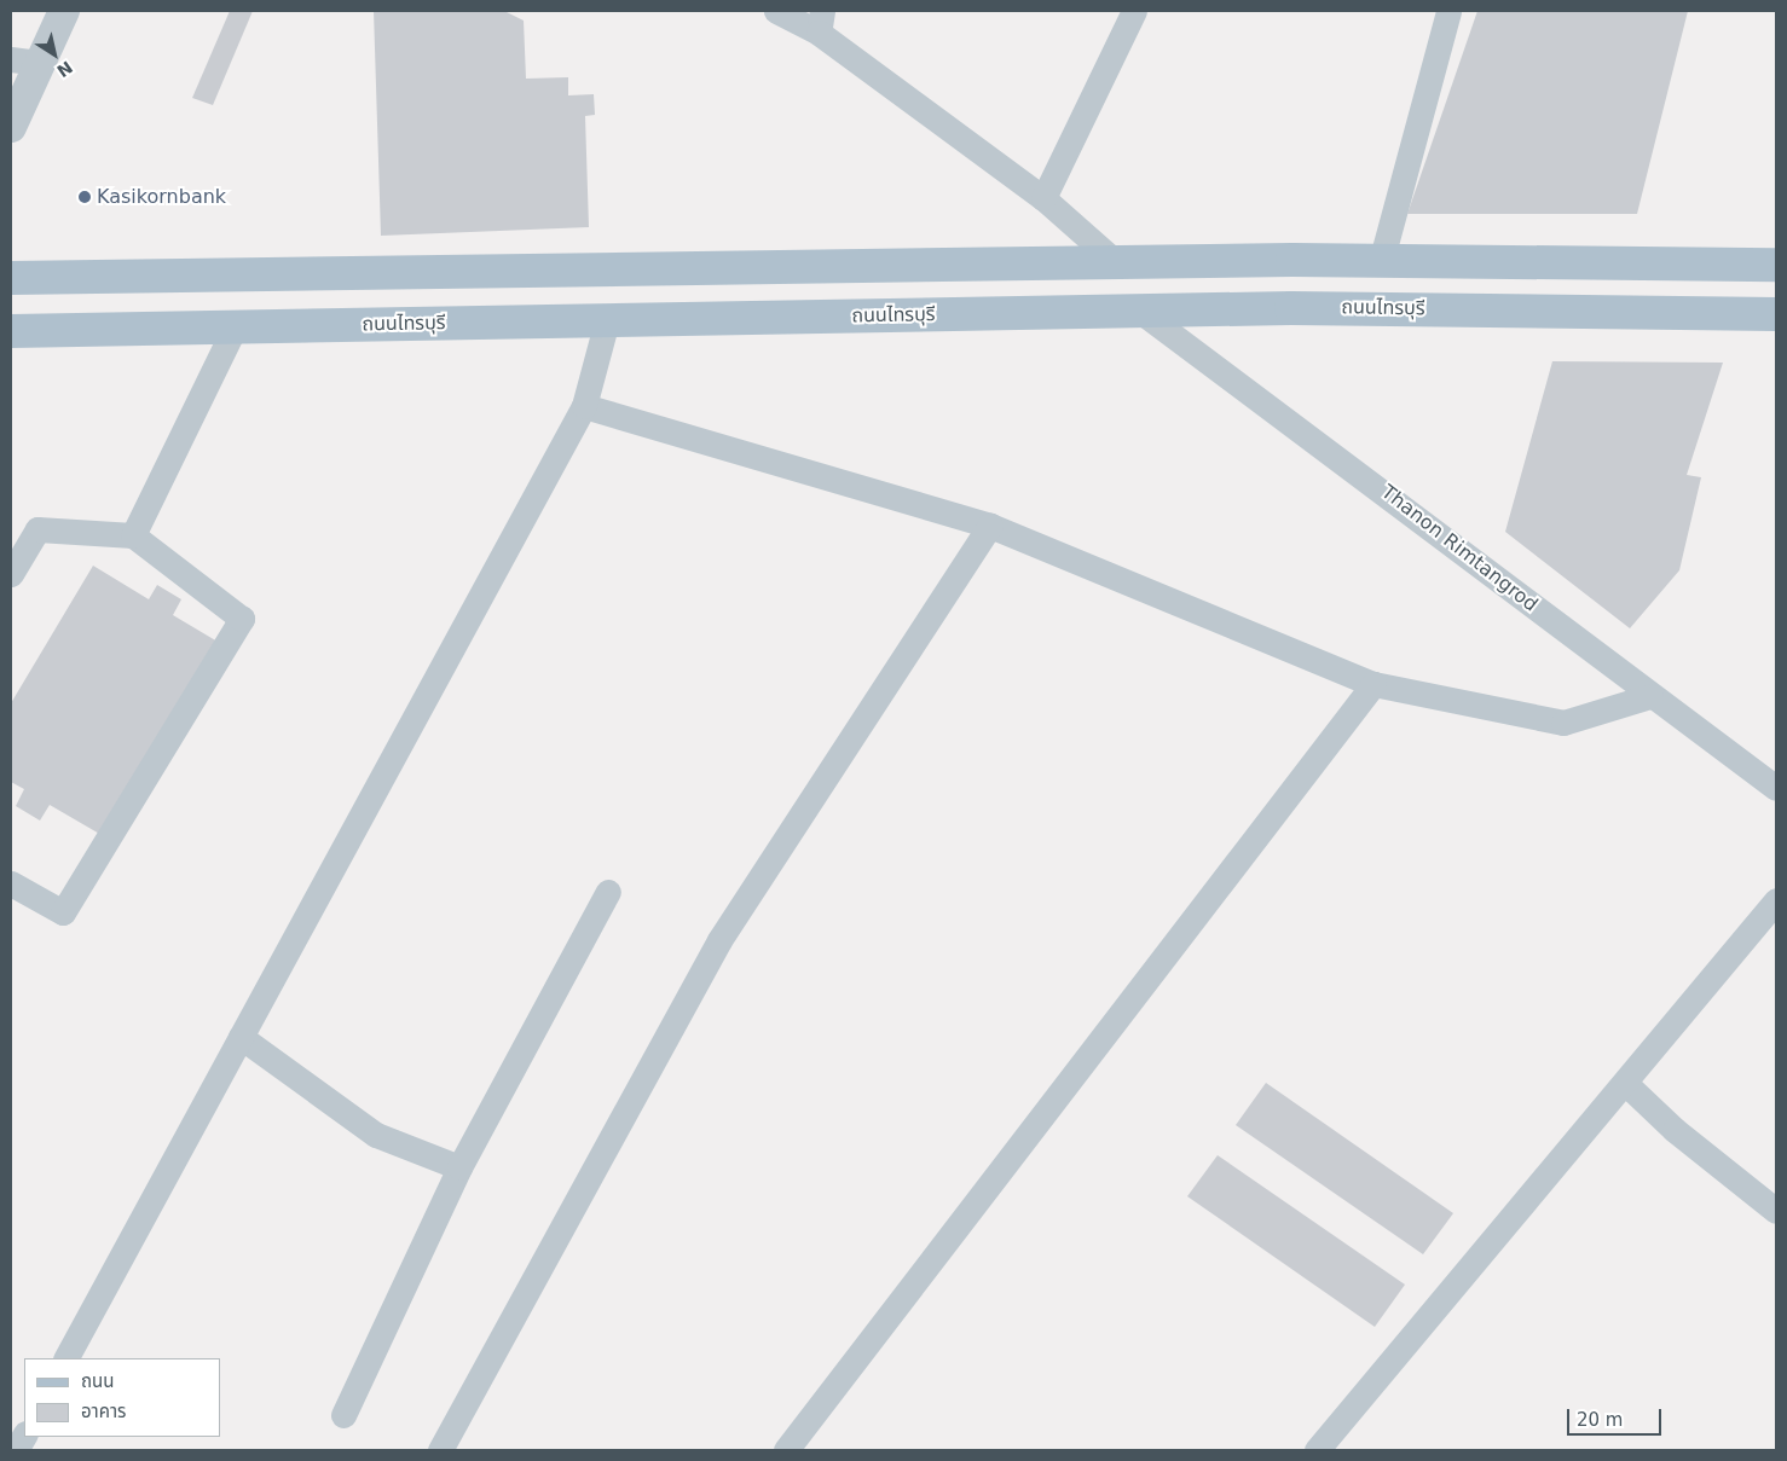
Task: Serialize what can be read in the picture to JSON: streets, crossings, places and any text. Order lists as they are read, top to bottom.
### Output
{
  "streets": {
    "main road": ["ถนนไทรบุรี"],
    "street": ["Thanon Rimtangrod"]
  },
  "crossings": [
    ["ถนนไทรบุรี", "Thanon Rimtangrod"]
  ],
  "places": ["Kasikornbank"],
  "legend": ["ถนน", "อาคาร"],
  "scale_bar": "20 m",
  "north": "bottom right"
}
